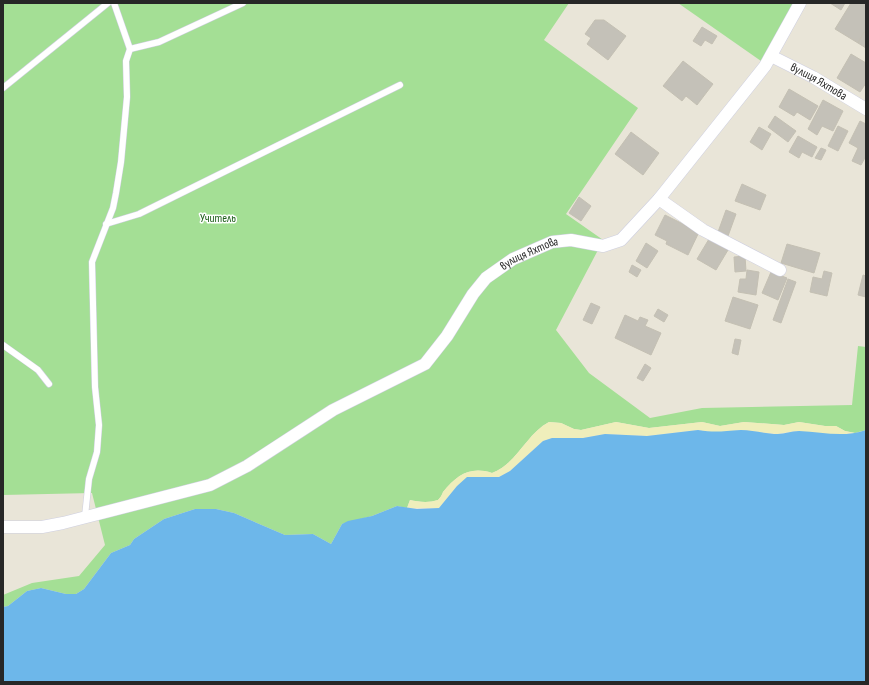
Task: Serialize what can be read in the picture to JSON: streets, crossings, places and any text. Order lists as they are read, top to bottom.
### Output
{
  "streets": {
    "street": ["вулиця Яхтова"]
  },
  "parks": ["Учитель"]
}
